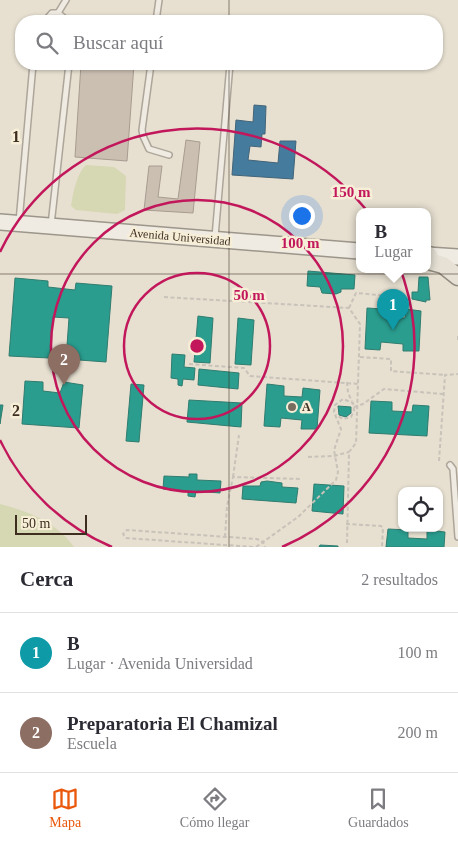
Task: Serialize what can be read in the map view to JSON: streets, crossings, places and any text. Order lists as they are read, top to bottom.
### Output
{
  "streets": {
    "main road": ["Avenida Universidad"]
  },
  "places": ["A"],
  "scale_bar": "50 m",
  "page": {
    "search": "Buscar aquí",
    "popup": ["B", "Lugar"],
    "pins": ["1", "2"],
    "scale": "50 m",
    "heading": ["Cerca", "2 resultados"],
    "list": [
      {
        "mark": "1",
        "name": "B",
        "note": "Lugar · Avenida Universidad",
        "value": "100 m"
      },
      {
        "mark": "2",
        "name": "Preparatoria El Chamizal",
        "note": "Escuela",
        "value": "200 m"
      }
    ],
    "nav": ["Mapa", "Cómo llegar", "Guardados"]
  },
  "grid": {
    "rows": ["1", "2"]
  },
  "rings": ["150 m", "100 m", "50 m"]
}
